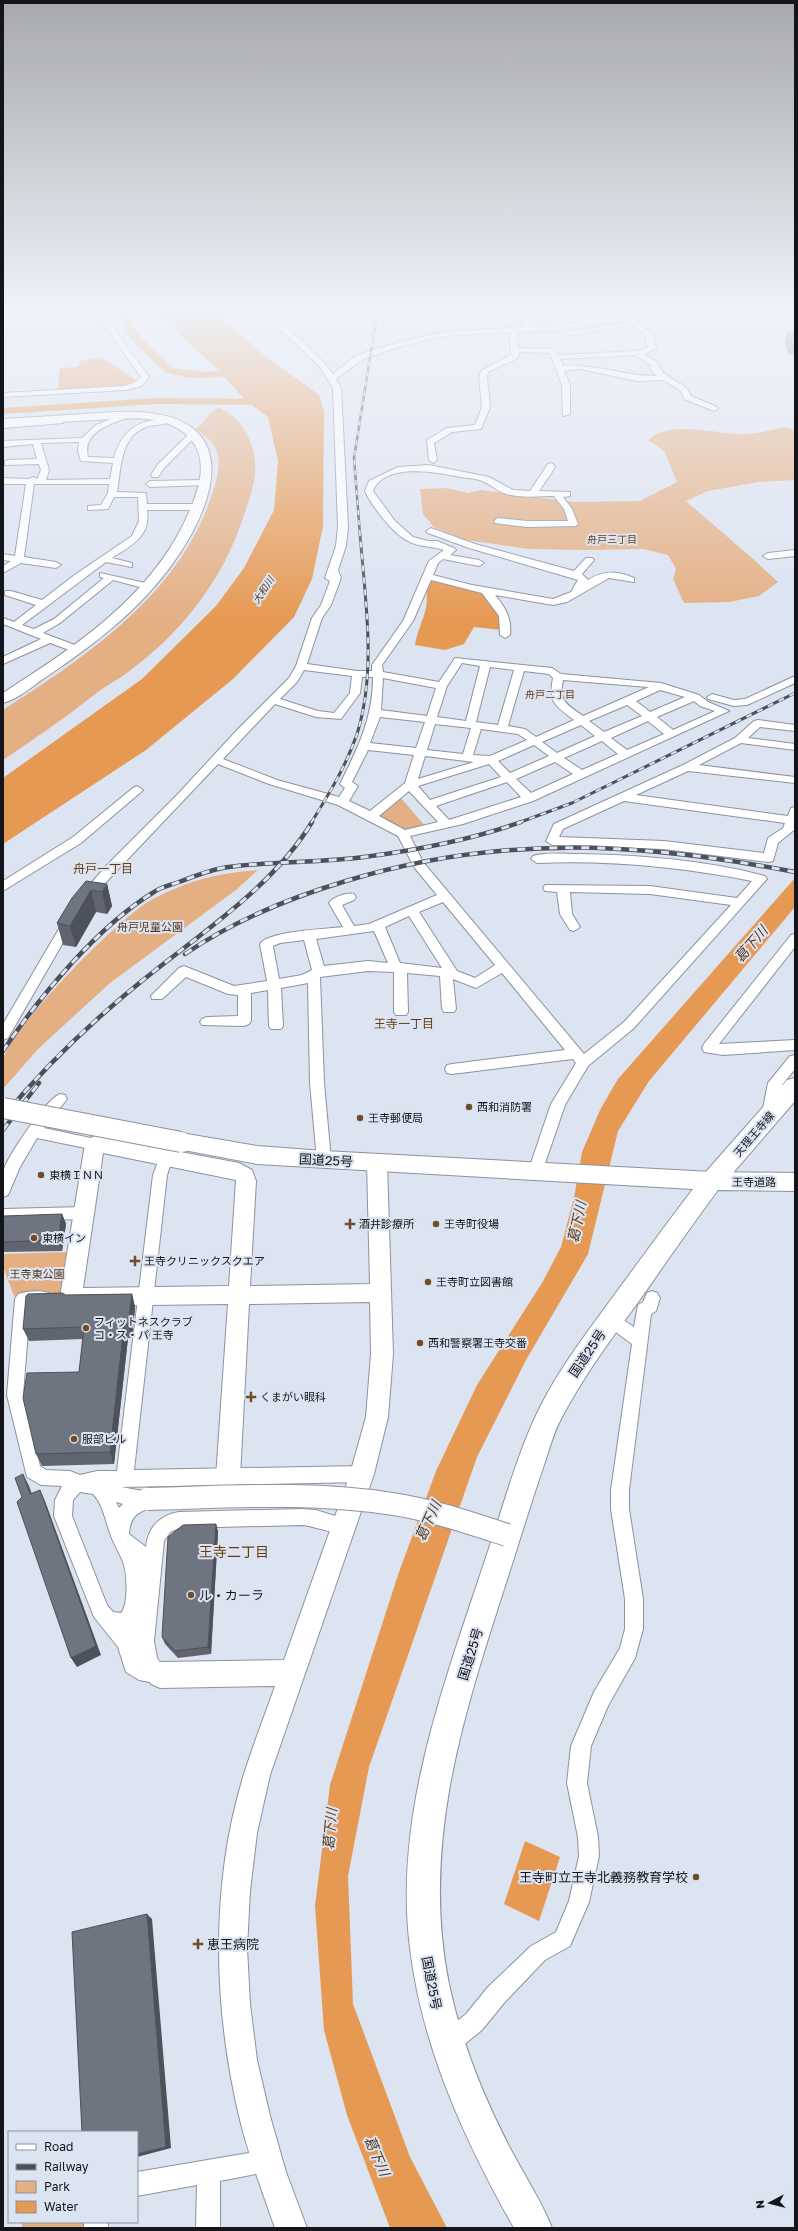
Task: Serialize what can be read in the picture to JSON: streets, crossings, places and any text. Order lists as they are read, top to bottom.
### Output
{
  "streets": {
    "main road": ["天理王寺線", "国道25号", "王寺道路"]
  },
  "crossings": [
    ["天理王寺線", "国道25号"],
    ["天理王寺線", "王寺道路"],
    ["国道25号", "王寺道路"]
  ],
  "districts": [
    "舟戸三丁目",
    "舟戸二丁目",
    "舟戸一丁目",
    "王寺一丁目",
    "王寺二丁目"
  ],
  "water": ["大和川", "葛下川"],
  "parks": ["舟戸児童公園", "王寺東公園"],
  "places": {
    "other": [
      "西和消防署",
      "王寺郵便局",
      "東横ＩＮＮ",
      "王寺町役場",
      "東横イン",
      "王寺町立図書館",
      "フィットネスクラブ コ・ス・パ 王寺",
      "西和警察署王寺交番",
      "服部ビル",
      "ル・カーラ",
      "王寺町立王寺北義務教育学校"
    ],
    "health": [
      "酒井診療所",
      "王寺クリニックスクエア",
      "くまがい眼科",
      "恵王病院"
    ]
  },
  "legend": [
    "Road",
    "Railway",
    "Park",
    "Water"
  ],
  "north": "left"
}
